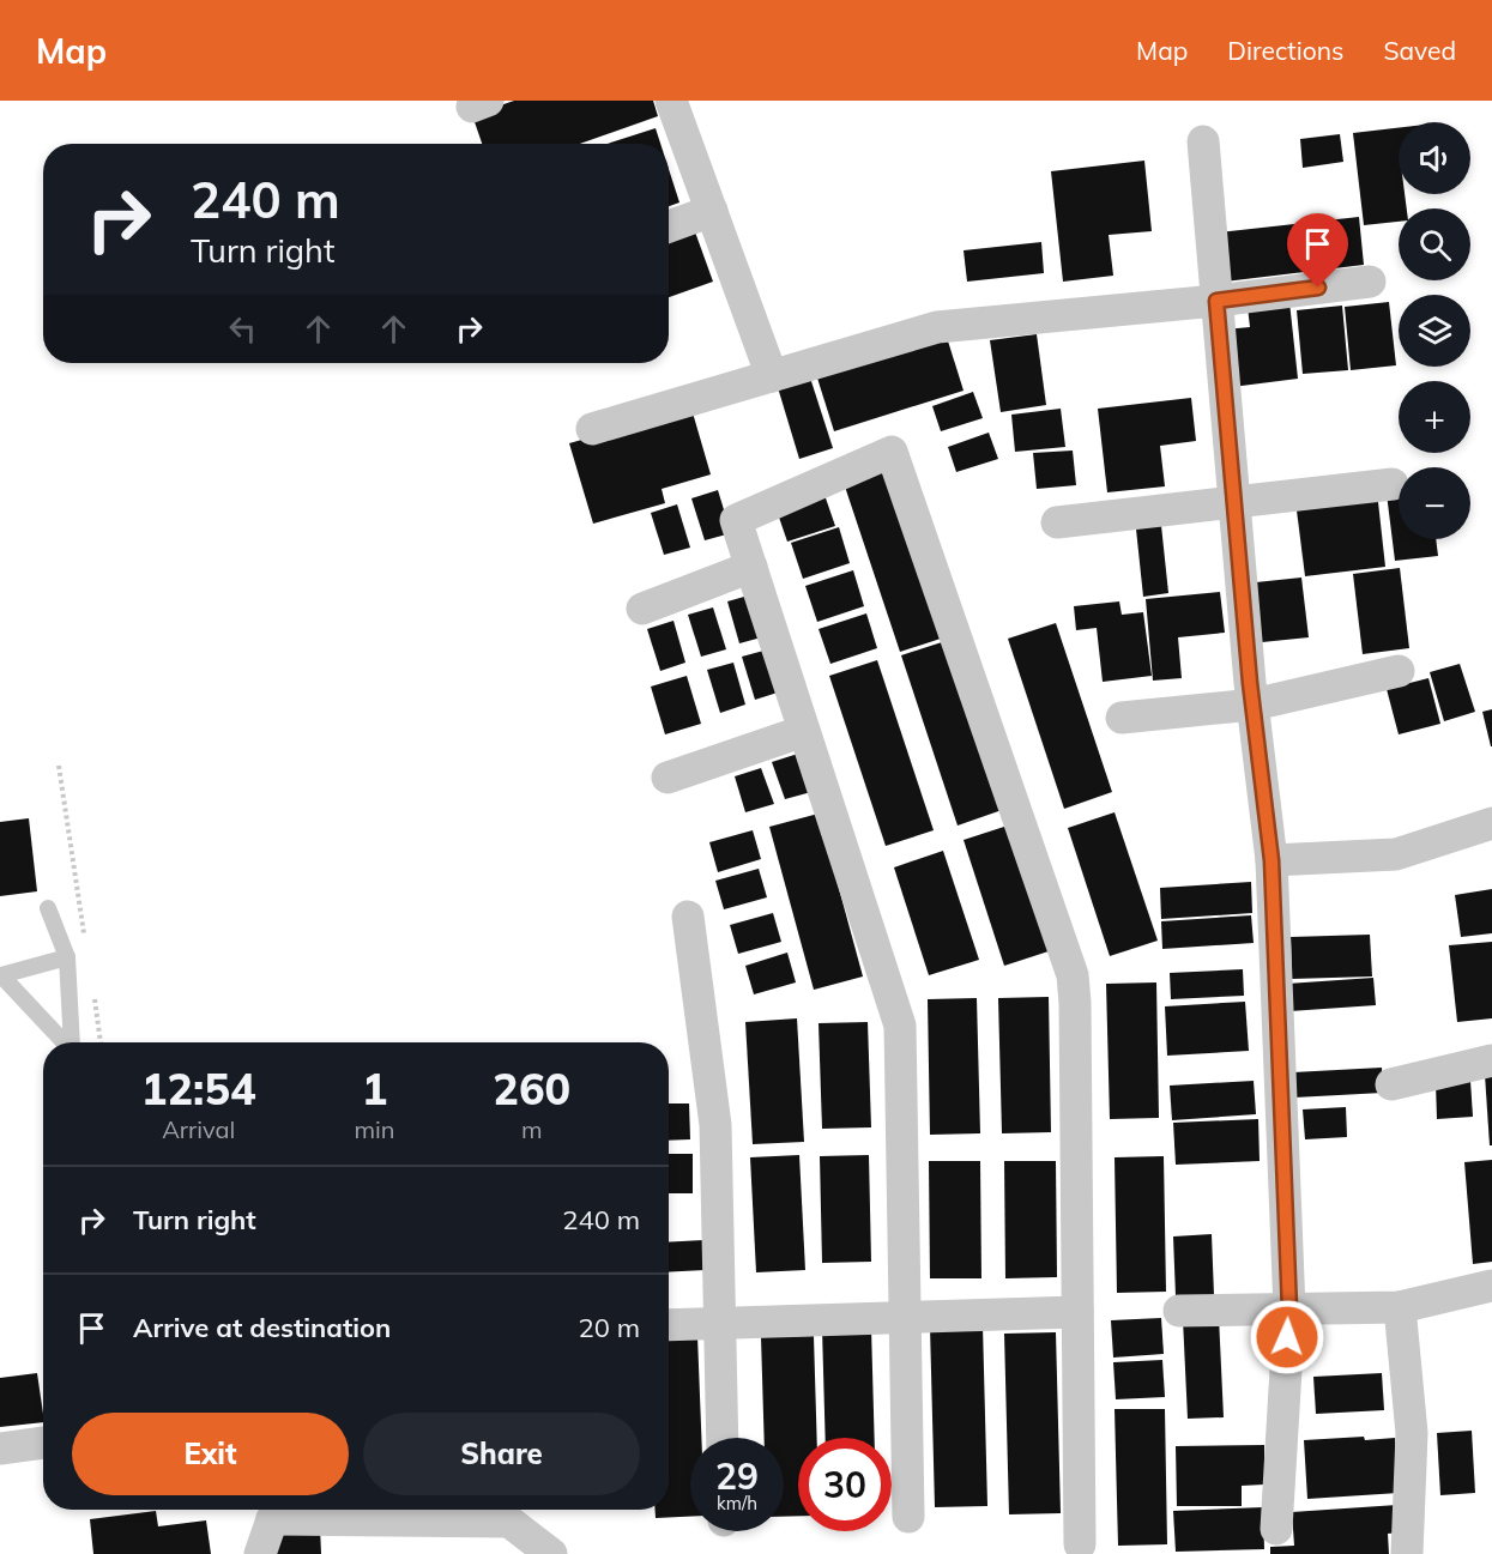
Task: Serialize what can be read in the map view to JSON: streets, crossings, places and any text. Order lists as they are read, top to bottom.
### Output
{
  "page": {
    "header": "Map",
    "nav": ["Map", "Directions", "Saved"],
    "map_buttons": ["+", "−"],
    "turn": ["240 m", "Turn right"],
    "eta": [
      "12:54",
      "Arrival",
      "1",
      "min",
      "260",
      "m"
    ],
    "list": [
      {
        "name": "Turn right",
        "value": "240 m"
      },
      {
        "name": "Arrive at destination",
        "value": "20 m"
      }
    ],
    "buttons": ["Exit", "Share"],
    "speed": "29 km/h",
    "limit": "30"
  }
}
